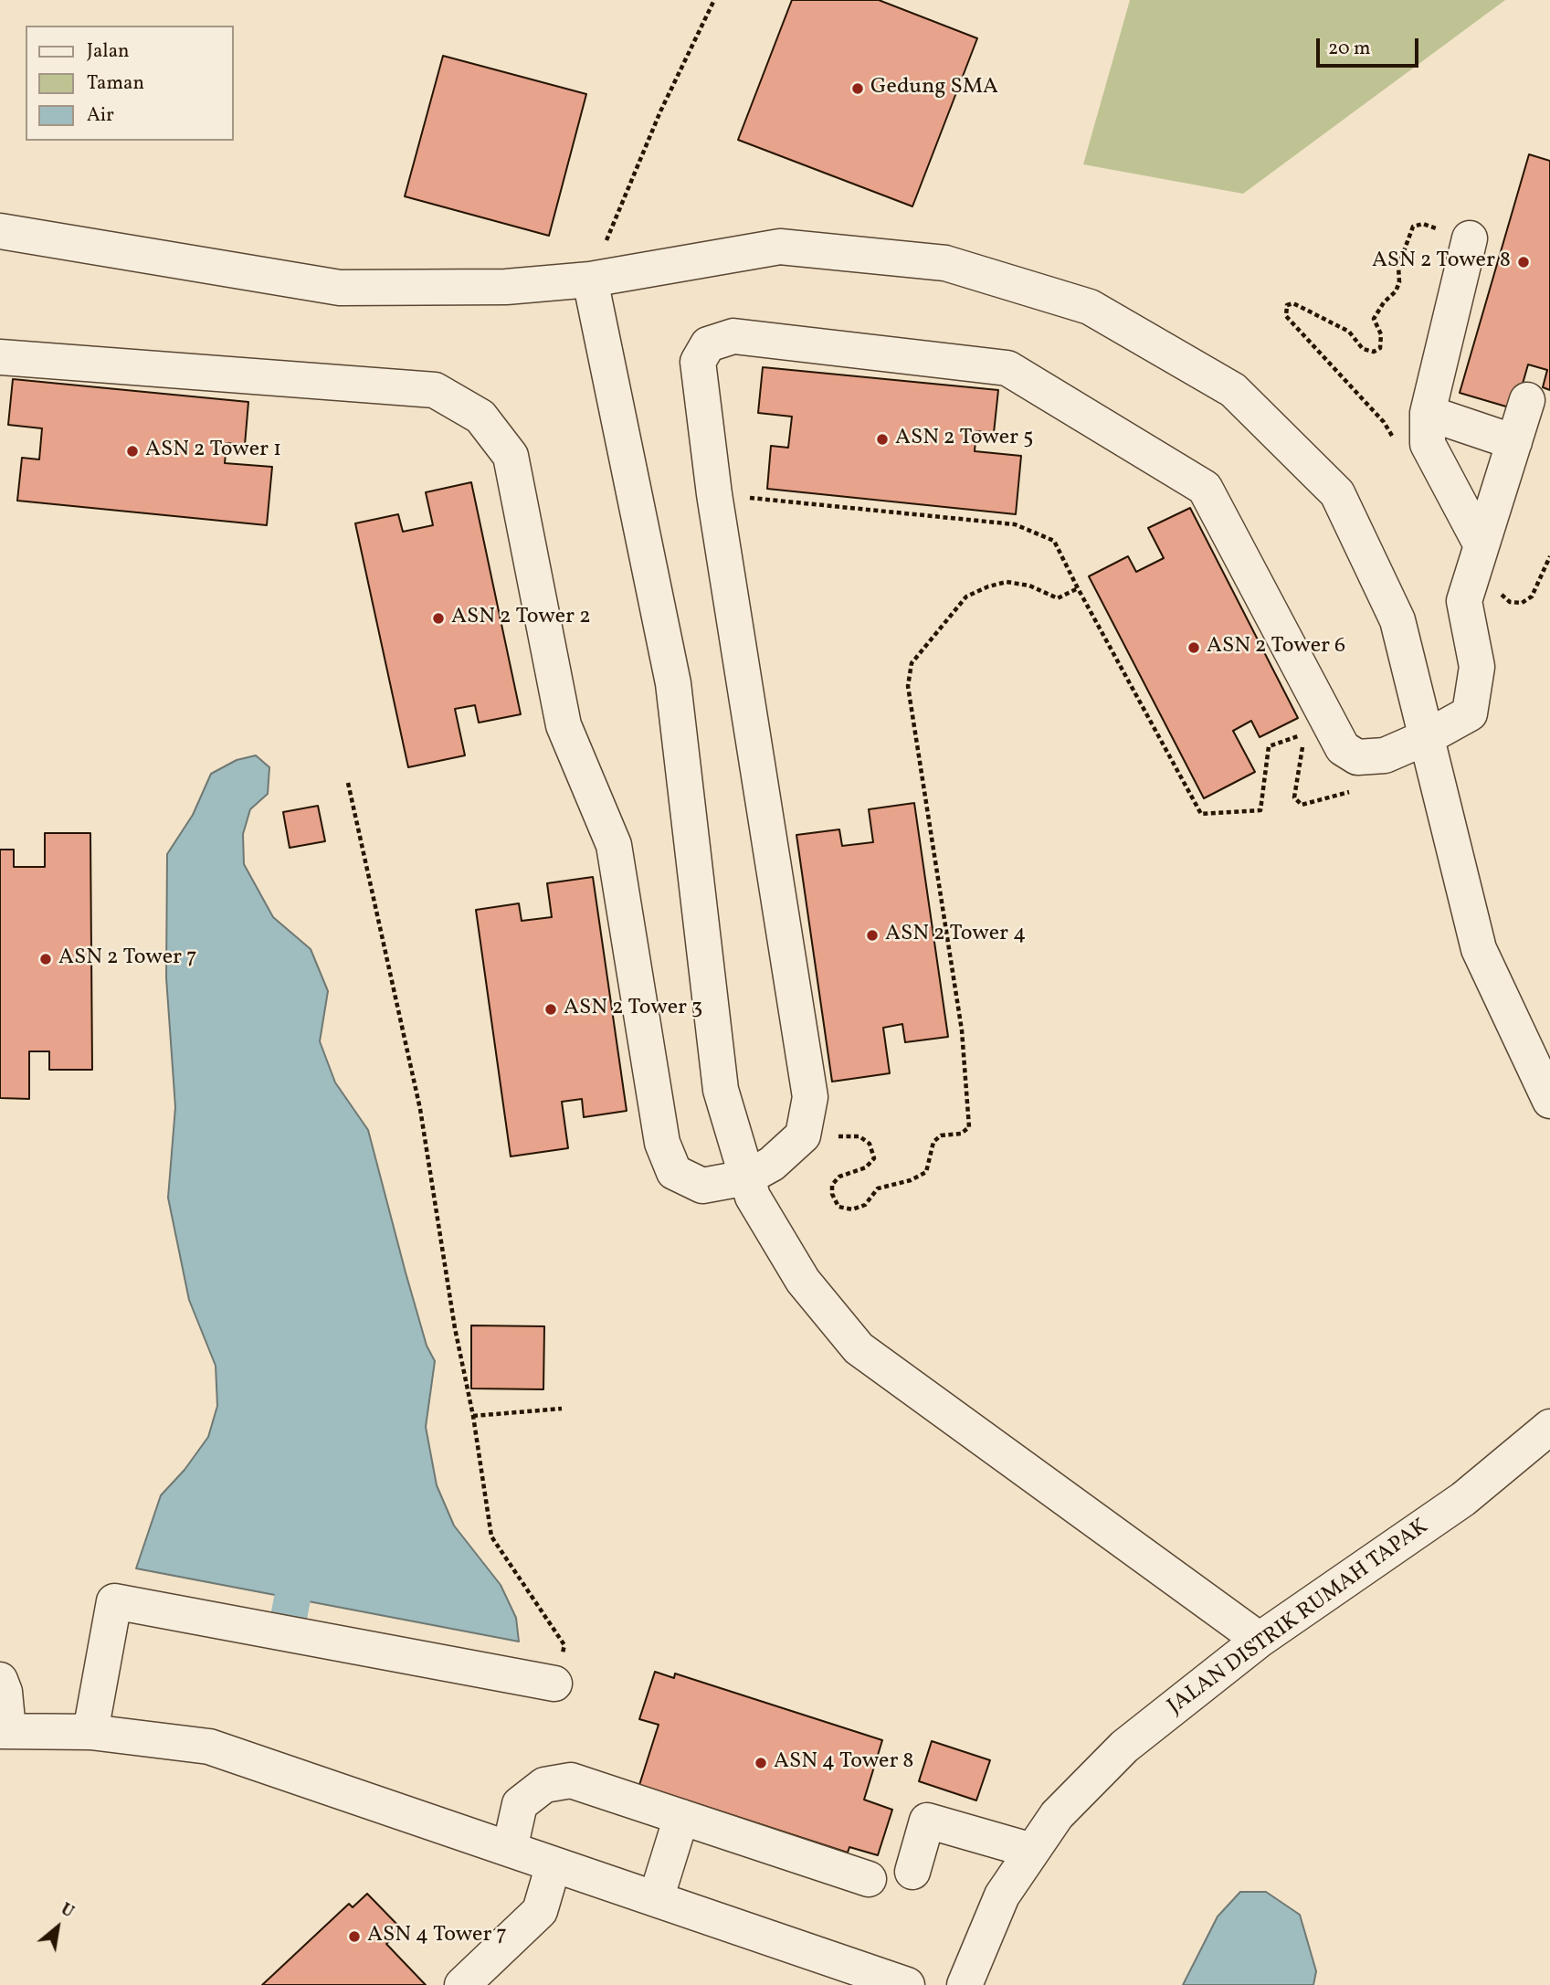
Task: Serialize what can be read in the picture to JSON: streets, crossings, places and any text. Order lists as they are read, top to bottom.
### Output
{
  "streets": {
    "street": ["JALAN DISTRIK RUMAH TAPAK"]
  },
  "places": [
    "Gedung SMA",
    "ASN 2 Tower 8",
    "ASN 2 Tower 5",
    "ASN 2 Tower 1",
    "ASN 2 Tower 2",
    "ASN 2 Tower 6",
    "ASN 2 Tower 4",
    "ASN 2 Tower 7",
    "ASN 2 Tower 3",
    "ASN 4 Tower 8",
    "ASN 4 Tower 7"
  ],
  "legend": ["Jalan", "Taman", "Air"],
  "scale_bar": "20 m",
  "north": "top right"
}
